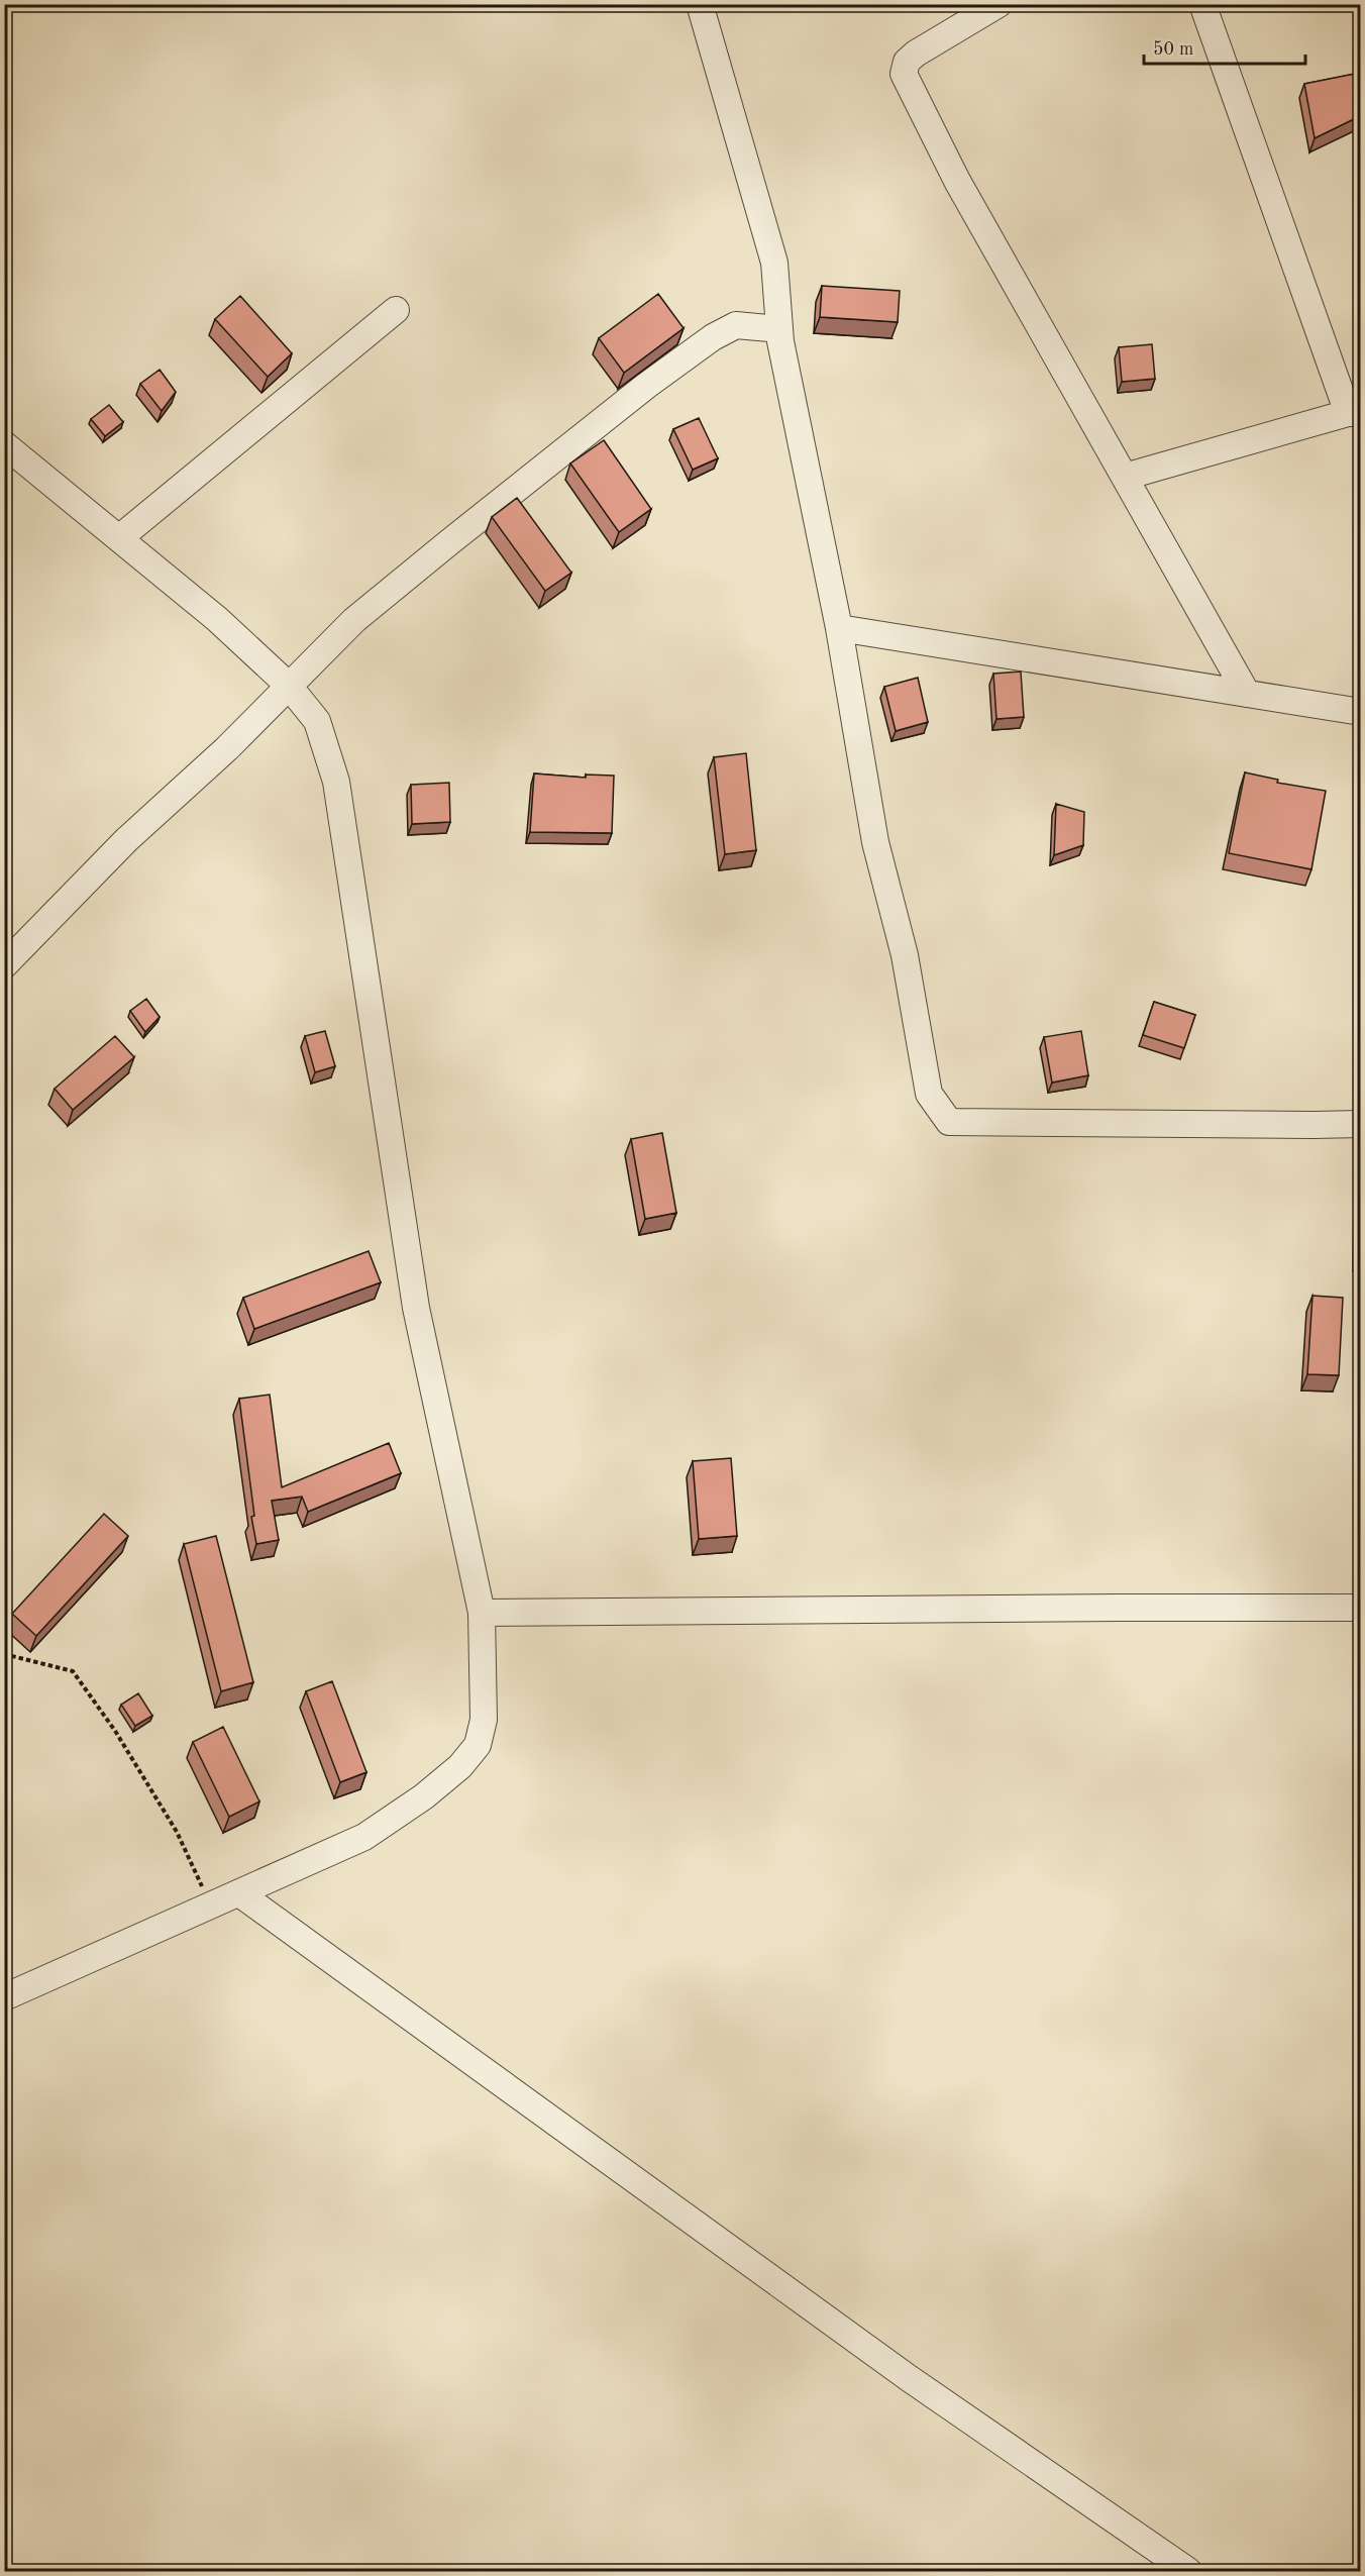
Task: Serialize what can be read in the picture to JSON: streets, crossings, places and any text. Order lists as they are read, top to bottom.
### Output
{
  "scale_bar": "50 m"
}
